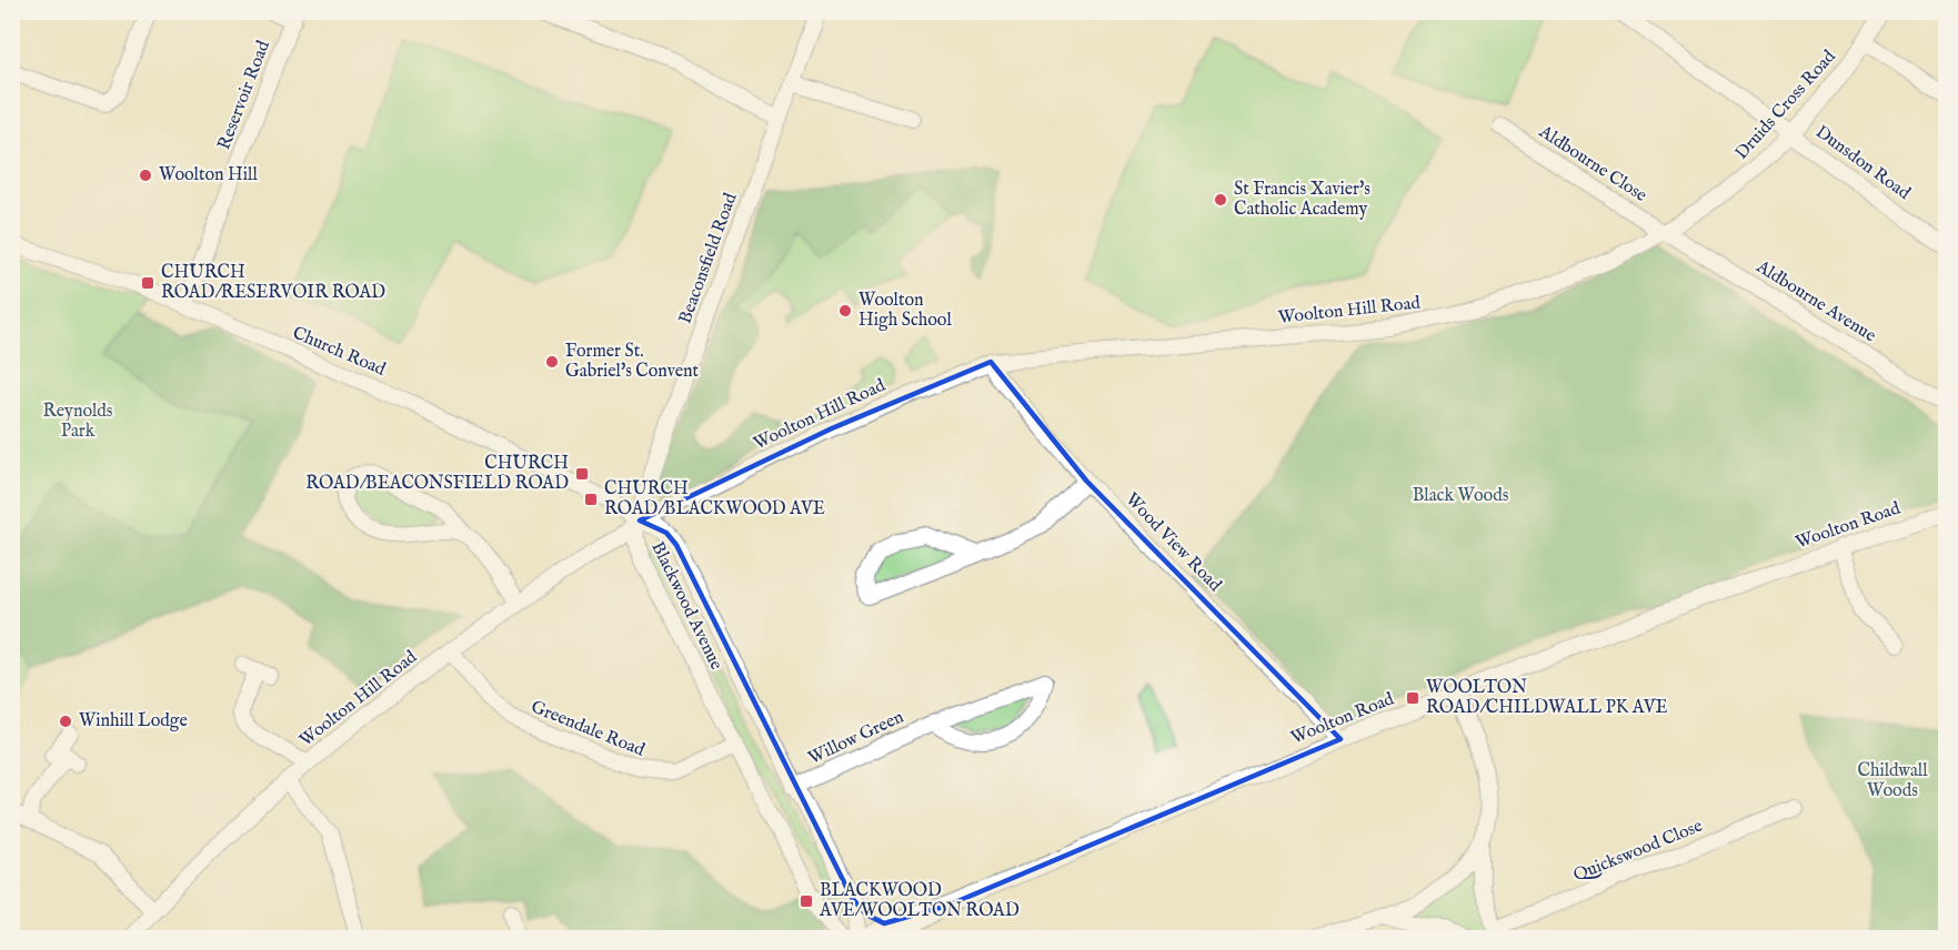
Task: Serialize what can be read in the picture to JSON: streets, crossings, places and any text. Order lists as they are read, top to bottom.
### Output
{
  "streets": {
    "street": [
      "Reservoir Road",
      "Druids Cross Road",
      "Dunsdon Road",
      "Aldbourne Close",
      "Beaconsfield Road",
      "Aldbourne Avenue",
      "Woolton Hill Road",
      "Church Road",
      "Woolton Road",
      "Wood View Road",
      "Blackwood Avenue",
      "Greendale Road",
      "Willow Green",
      "Quickswood Close"
    ]
  },
  "crossings": [
    ["Reservoir Road", "Church Road"],
    ["Druids Cross Road", "Dunsdon Road"],
    ["Druids Cross Road", "Aldbourne Close"],
    ["Druids Cross Road", "Aldbourne Avenue"],
    ["Druids Cross Road", "Woolton Hill Road"],
    ["Aldbourne Close", "Aldbourne Avenue"],
    ["Aldbourne Close", "Woolton Hill Road"],
    ["Beaconsfield Road", "Woolton Hill Road"],
    ["Beaconsfield Road", "Church Road"],
    ["Beaconsfield Road", "Blackwood Avenue"],
    ["Aldbourne Avenue", "Woolton Hill Road"],
    ["Woolton Hill Road", "Church Road"],
    ["Woolton Hill Road", "Wood View Road"],
    ["Woolton Hill Road", "Blackwood Avenue"],
    ["Woolton Hill Road", "Greendale Road"],
    ["Church Road", "Blackwood Avenue"],
    ["Woolton Road", "Wood View Road"],
    ["Woolton Road", "Blackwood Avenue"],
    ["Blackwood Avenue", "Greendale Road"],
    ["Blackwood Avenue", "Willow Green"]
  ],
  "parks": ["Reynolds Park", "Black Woods", "Childwall Woods"],
  "places": {
    "other": [
      "Woolton Hill",
      "St Francis Xavier's Catholic Academy",
      "Woolton High School",
      "Former St. Gabriel's Convent",
      "Winhill Lodge"
    ],
    "transit": [
      "CHURCH ROAD/RESERVOIR ROAD",
      "CHURCH ROAD/BEACONSFIELD ROAD",
      "CHURCH ROAD/BLACKWOOD AVE",
      "WOOLTON ROAD/CHILDWALL PK AVE",
      "BLACKWOOD AVE/WOOLTON ROAD"
    ]
  }
}
